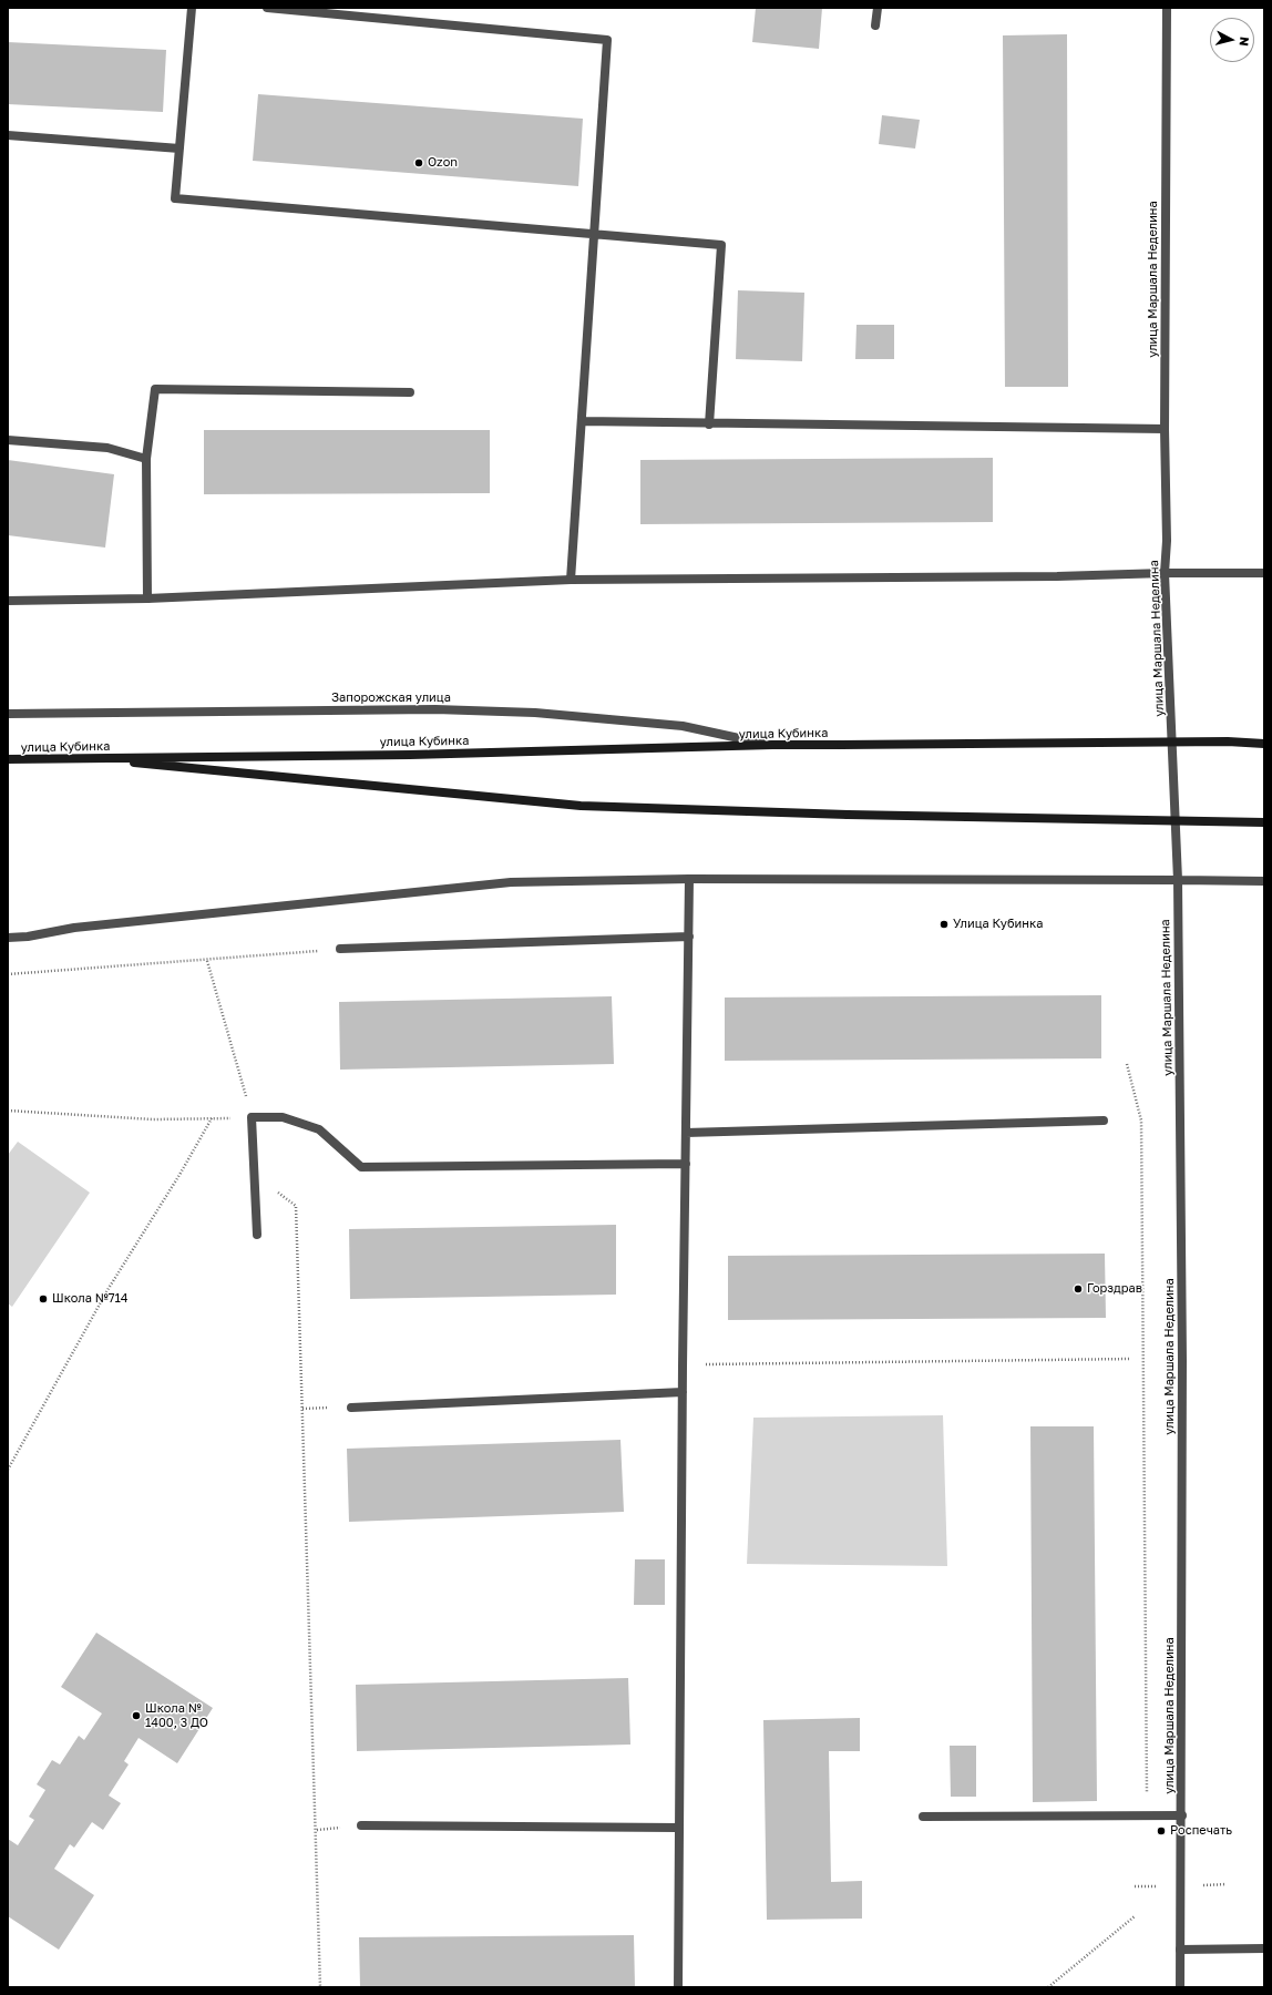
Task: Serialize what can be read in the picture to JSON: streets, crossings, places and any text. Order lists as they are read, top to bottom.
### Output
{
  "streets": {
    "main road": ["улица Кубинка"],
    "street": ["улица Маршала Неделина", "Запорожская улица"]
  },
  "crossings": [
    ["Запорожская улица", "улица Кубинка"]
  ],
  "places": [
    "Ozon",
    "Улица Кубинка",
    "Горздрав",
    "Школа №714",
    "Школа № 1400, 3 ДО",
    "Роспечать"
  ],
  "north": "right"
}
